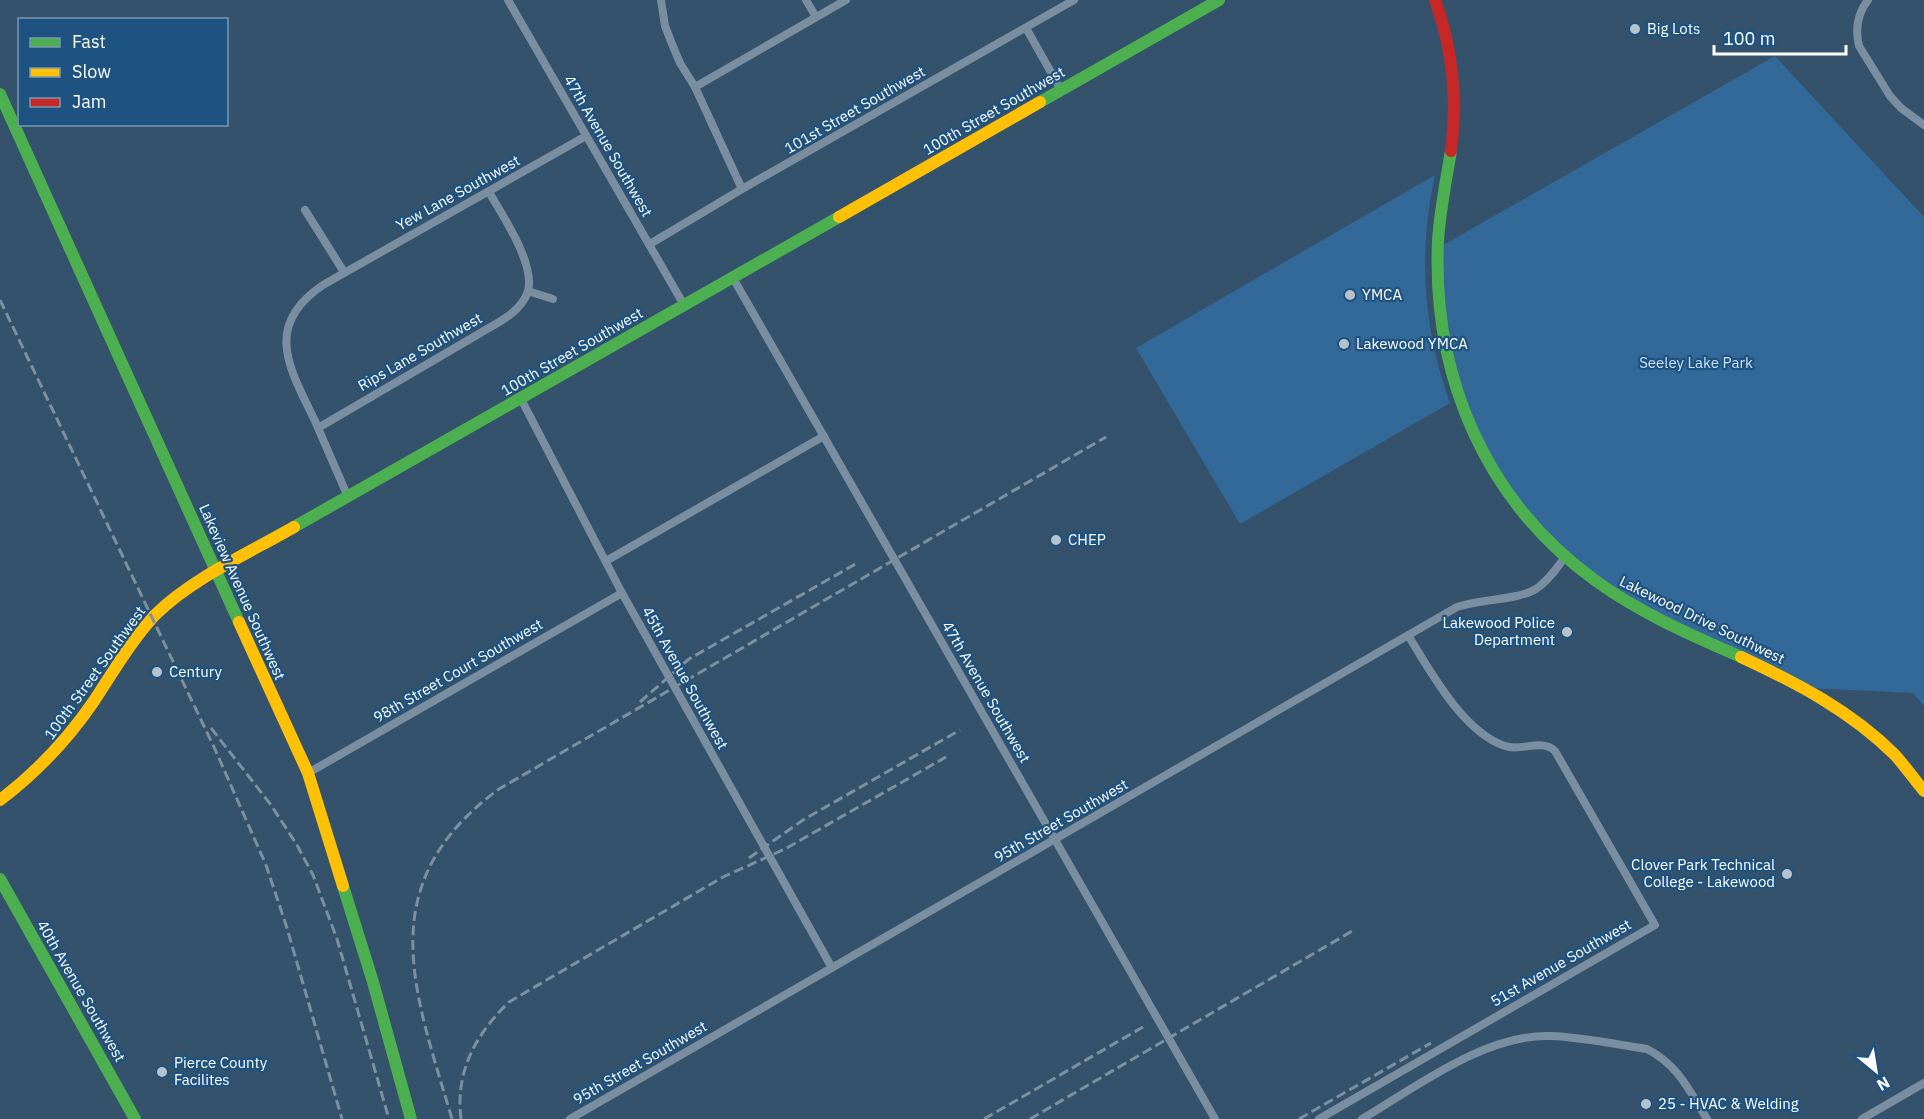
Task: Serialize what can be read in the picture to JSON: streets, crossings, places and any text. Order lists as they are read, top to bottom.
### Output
{
  "streets": {
    "main road": [
      "100th Street Southwest",
      "Lakeview Avenue Southwest",
      "Lakewood Drive Southwest",
      "40th Avenue Southwest"
    ],
    "street": [
      "101st Street Southwest",
      "47th Avenue Southwest",
      "Yew Lane Southwest",
      "Rips Lane Southwest",
      "98th Street Court Southwest",
      "45th Avenue Southwest",
      "95th Street Southwest",
      "51st Avenue Southwest"
    ]
  },
  "crossings": [
    ["101st Street Southwest", "47th Avenue Southwest"],
    ["100th Street Southwest", "47th Avenue Southwest"],
    ["100th Street Southwest", "Yew Lane Southwest"],
    ["100th Street Southwest", "Lakeview Avenue Southwest"],
    ["100th Street Southwest", "45th Avenue Southwest"],
    ["47th Avenue Southwest", "Yew Lane Southwest"],
    ["47th Avenue Southwest", "95th Street Southwest"],
    ["Yew Lane Southwest", "Rips Lane Southwest"],
    ["Lakeview Avenue Southwest", "98th Street Court Southwest"],
    ["Lakewood Drive Southwest", "95th Street Southwest"],
    ["98th Street Court Southwest", "45th Avenue Southwest"],
    ["45th Avenue Southwest", "95th Street Southwest"],
    ["95th Street Southwest", "51st Avenue Southwest"]
  ],
  "parks": ["Seeley Lake Park"],
  "places": [
    "Big Lots",
    "YMCA",
    "Lakewood YMCA",
    "CHEP",
    "Lakewood Police Department",
    "Century",
    "Clover Park Technical College - Lakewood",
    "Pierce County Facilites",
    "25 - HVAC & Welding"
  ],
  "legend": ["Fast", "Slow", "Jam"],
  "scale_bar": "100 m",
  "north": "bottom right"
}
